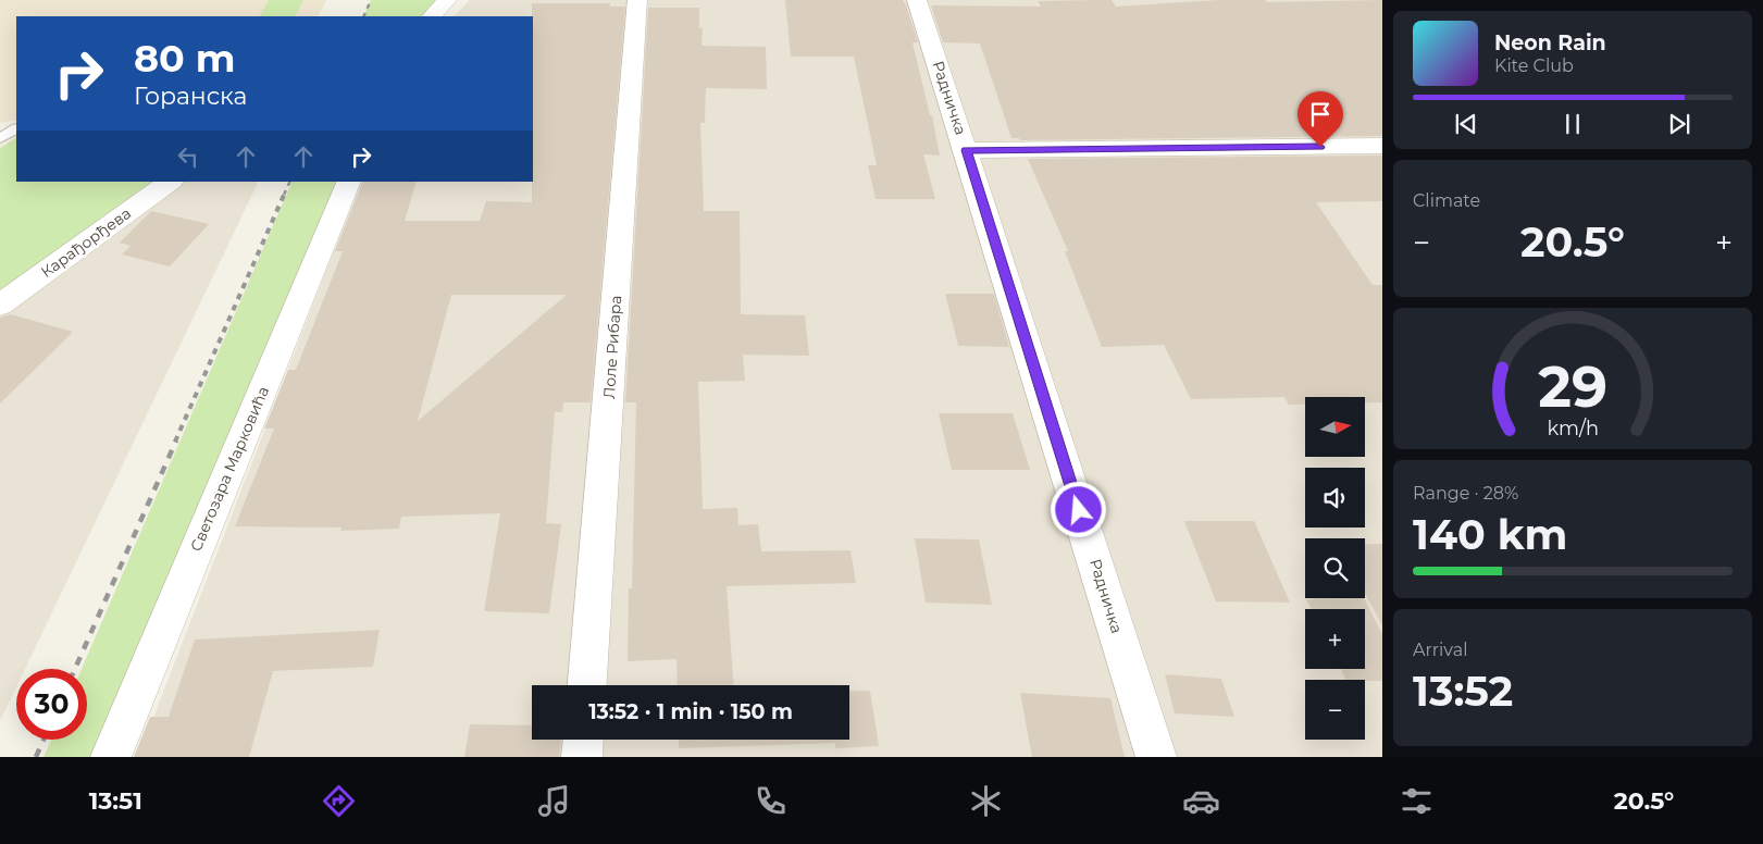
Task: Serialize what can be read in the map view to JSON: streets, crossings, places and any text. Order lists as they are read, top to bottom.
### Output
{
  "streets": {
    "street": [
      "Радничка",
      "Карађорђева",
      "Лоле Рибара",
      "Светозара Марковића"
    ]
  },
  "north": "right",
  "page": {
    "turn": ["80 m", "Горанска"],
    "song": ["Neon Rain", "Kite Club"],
    "tile": [
      "Climate",
      ["Range · 28%", "140 km"],
      ["Arrival", "13:52"]
    ],
    "heat": ["−", "20.5°", "+"],
    "map_buttons": ["+", "−"],
    "limit": "30",
    "trip": "13:52 · 1 min · 150 m",
    "tabs": ["13:51", "20.5°"],
    "gauge": ["29", "km/h"]
  }
}
